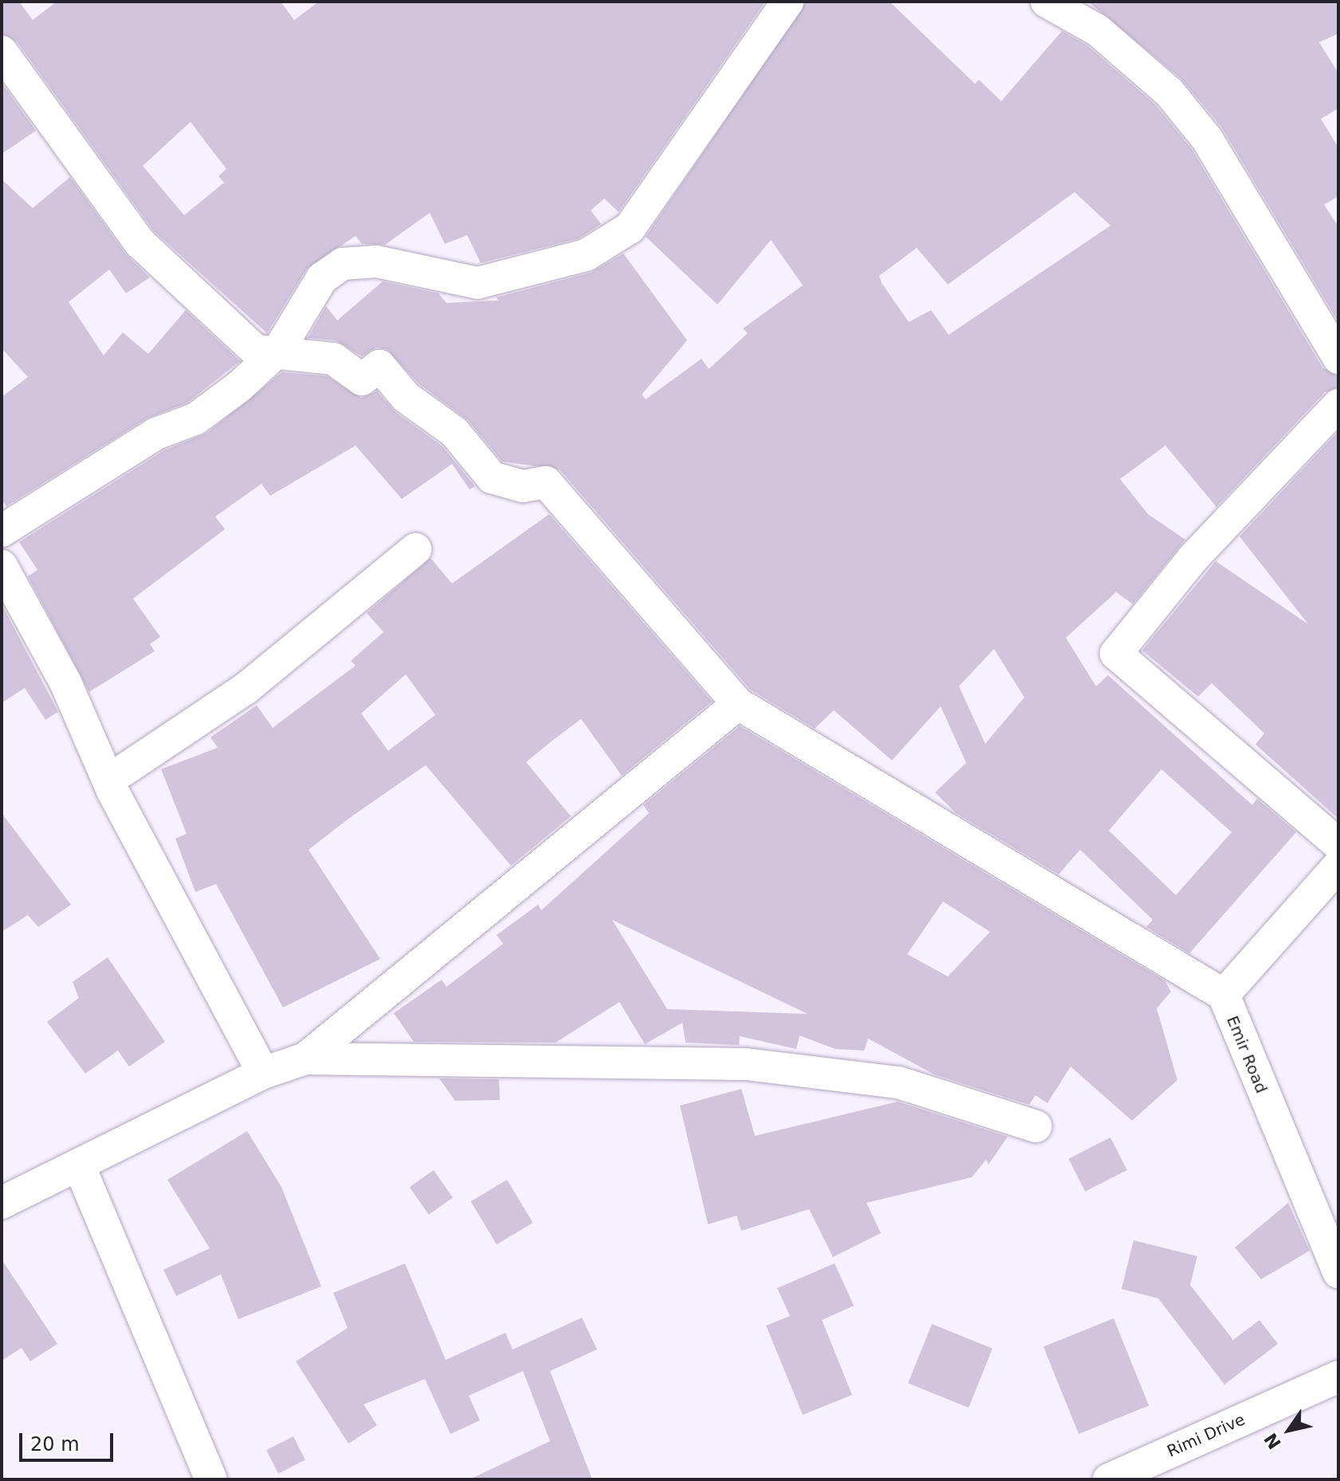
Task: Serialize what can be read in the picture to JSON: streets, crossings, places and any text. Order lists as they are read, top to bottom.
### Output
{
  "streets": {
    "street": ["Emir Road", "Rimi Drive"]
  },
  "scale_bar": "20 m",
  "north": "bottom left"
}
